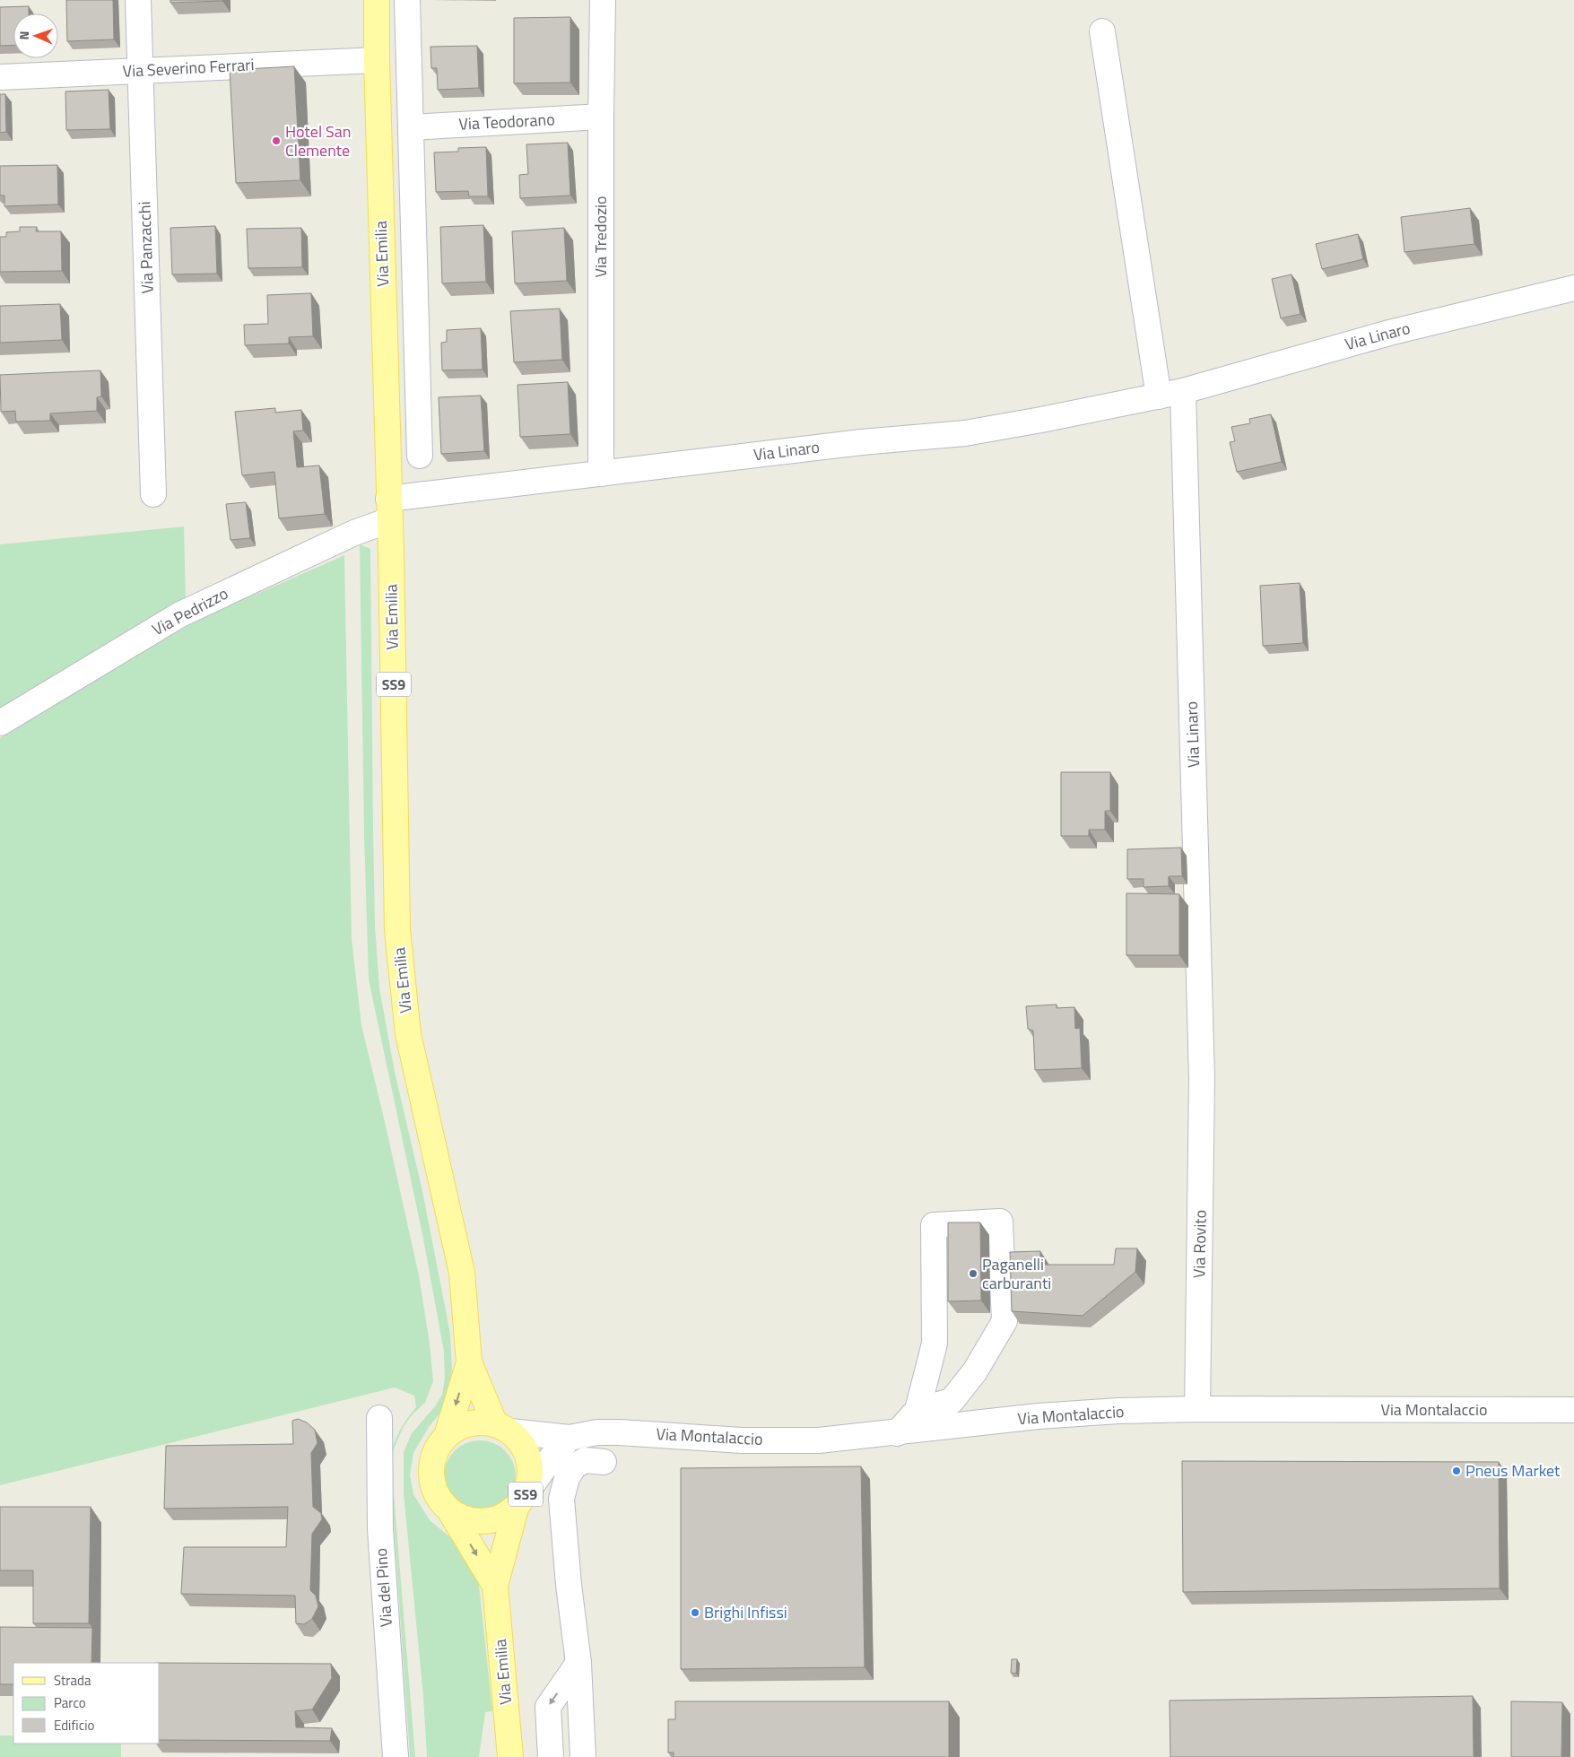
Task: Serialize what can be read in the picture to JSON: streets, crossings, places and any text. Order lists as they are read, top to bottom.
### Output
{
  "streets": {
    "main road": ["Via Emilia", "SS9"],
    "street": [
      "Via Severino Ferrari",
      "Via Teodorano",
      "Via Tredozio",
      "Via Panzacchi",
      "Via Linaro",
      "Via Pedrizzo",
      "Via Rovito",
      "Via Montalaccio",
      "Via del Pino"
    ]
  },
  "crossings": [
    ["Via Severino Ferrari", "Via Panzacchi"],
    ["Via Severino Ferrari", "Via Emilia"],
    ["Via Teodorano", "Via Tredozio"],
    ["Via Teodorano", "Via Emilia"],
    ["Via Tredozio", "Via Linaro"],
    ["Via Emilia", "Via Linaro"],
    ["Via Emilia", "Via Pedrizzo"],
    ["Via Emilia", "SS9"],
    ["Via Emilia", "Via Montalaccio"],
    ["Via Linaro", "Via Pedrizzo"],
    ["Via Linaro", "Via Rovito"],
    ["SS9", "Via Montalaccio"],
    ["Via Rovito", "Via Montalaccio"]
  ],
  "places": [
    "Hotel San Clemente",
    "Paganelli carburanti",
    "Pneus Market",
    "Brighi Infissi"
  ],
  "legend": ["Strada", "Parco", "Edificio"],
  "north": "left"
}
